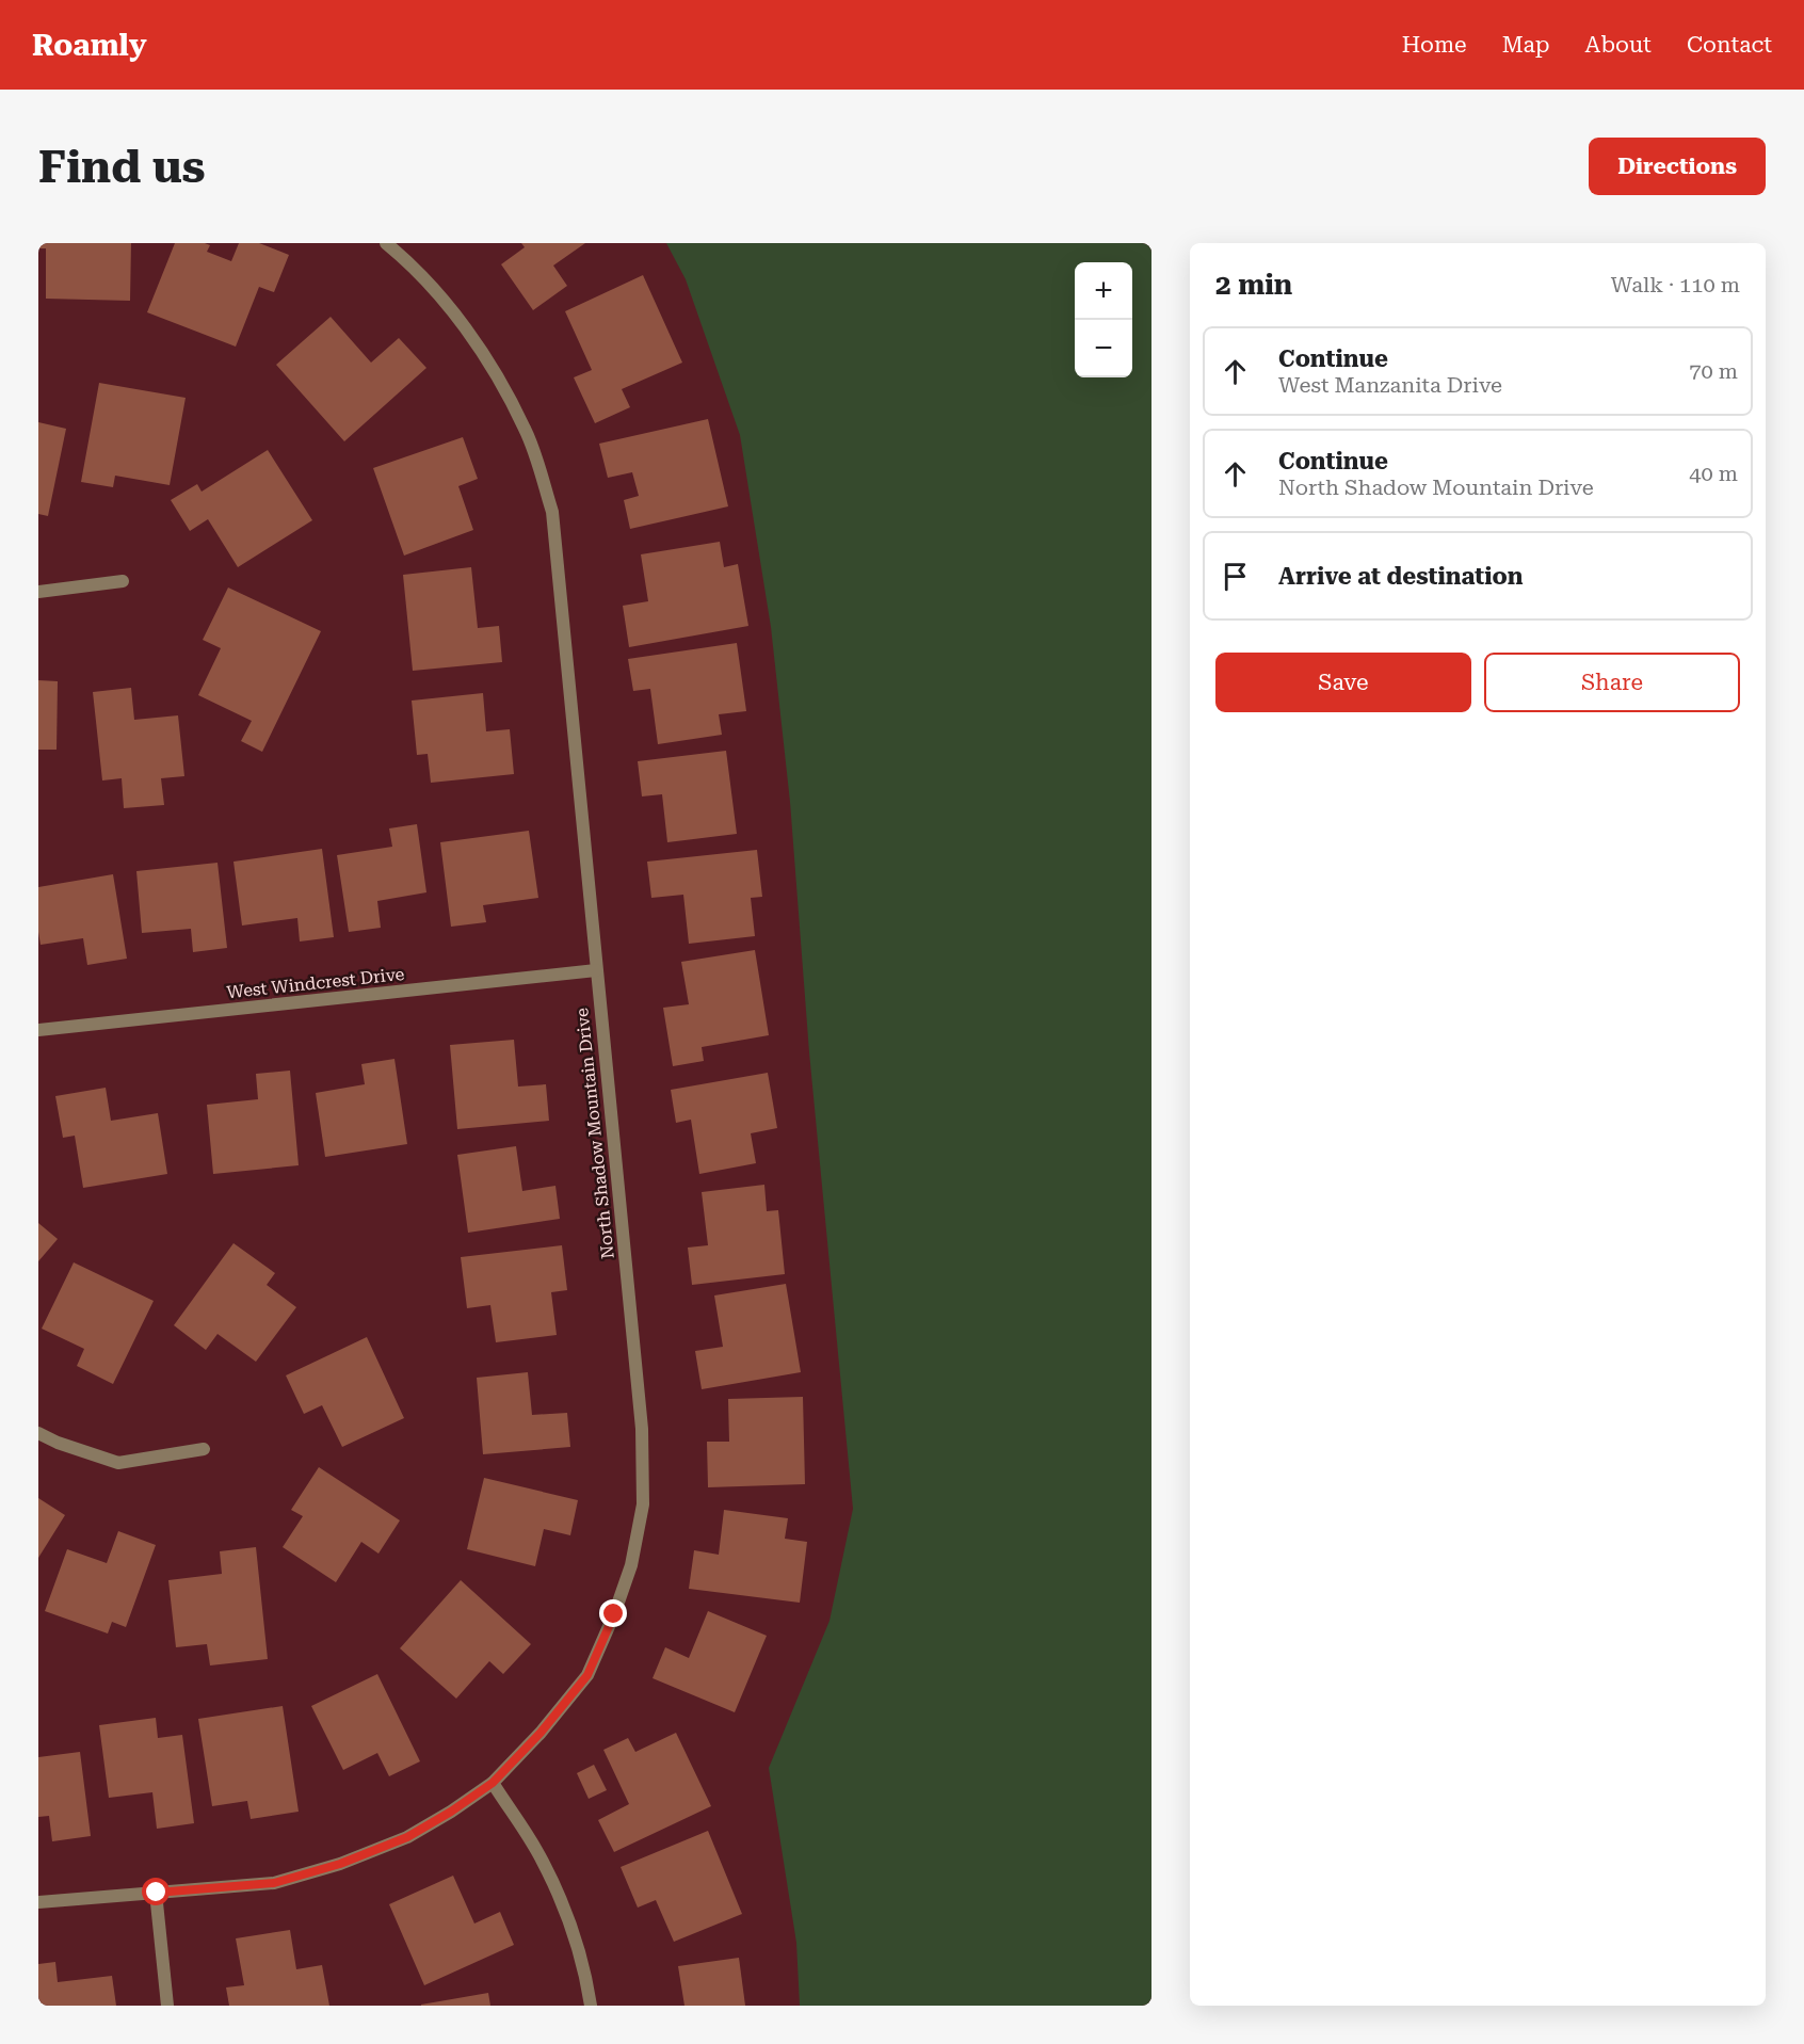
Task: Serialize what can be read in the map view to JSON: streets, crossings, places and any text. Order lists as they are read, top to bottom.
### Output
{
  "streets": {
    "street": ["West Windcrest Drive", "North Shadow Mountain Drive"]
  },
  "crossings": [
    ["West Windcrest Drive", "North Shadow Mountain Drive"]
  ],
  "page": {
    "header": "Roamly",
    "nav": [
      "Home",
      "Map",
      "About",
      "Contact"
    ],
    "buttons": [
      "Directions",
      ["Save", "Share"]
    ],
    "title": "Find us",
    "heading": ["2 min", "Walk · 110 m"],
    "map_buttons": ["+", "−"],
    "list": [
      ["Continue", "West Manzanita Drive", "70 m"],
      ["Continue", "North Shadow Mountain Drive", "40 m"],
      "Arrive at destination"
    ]
  }
}
